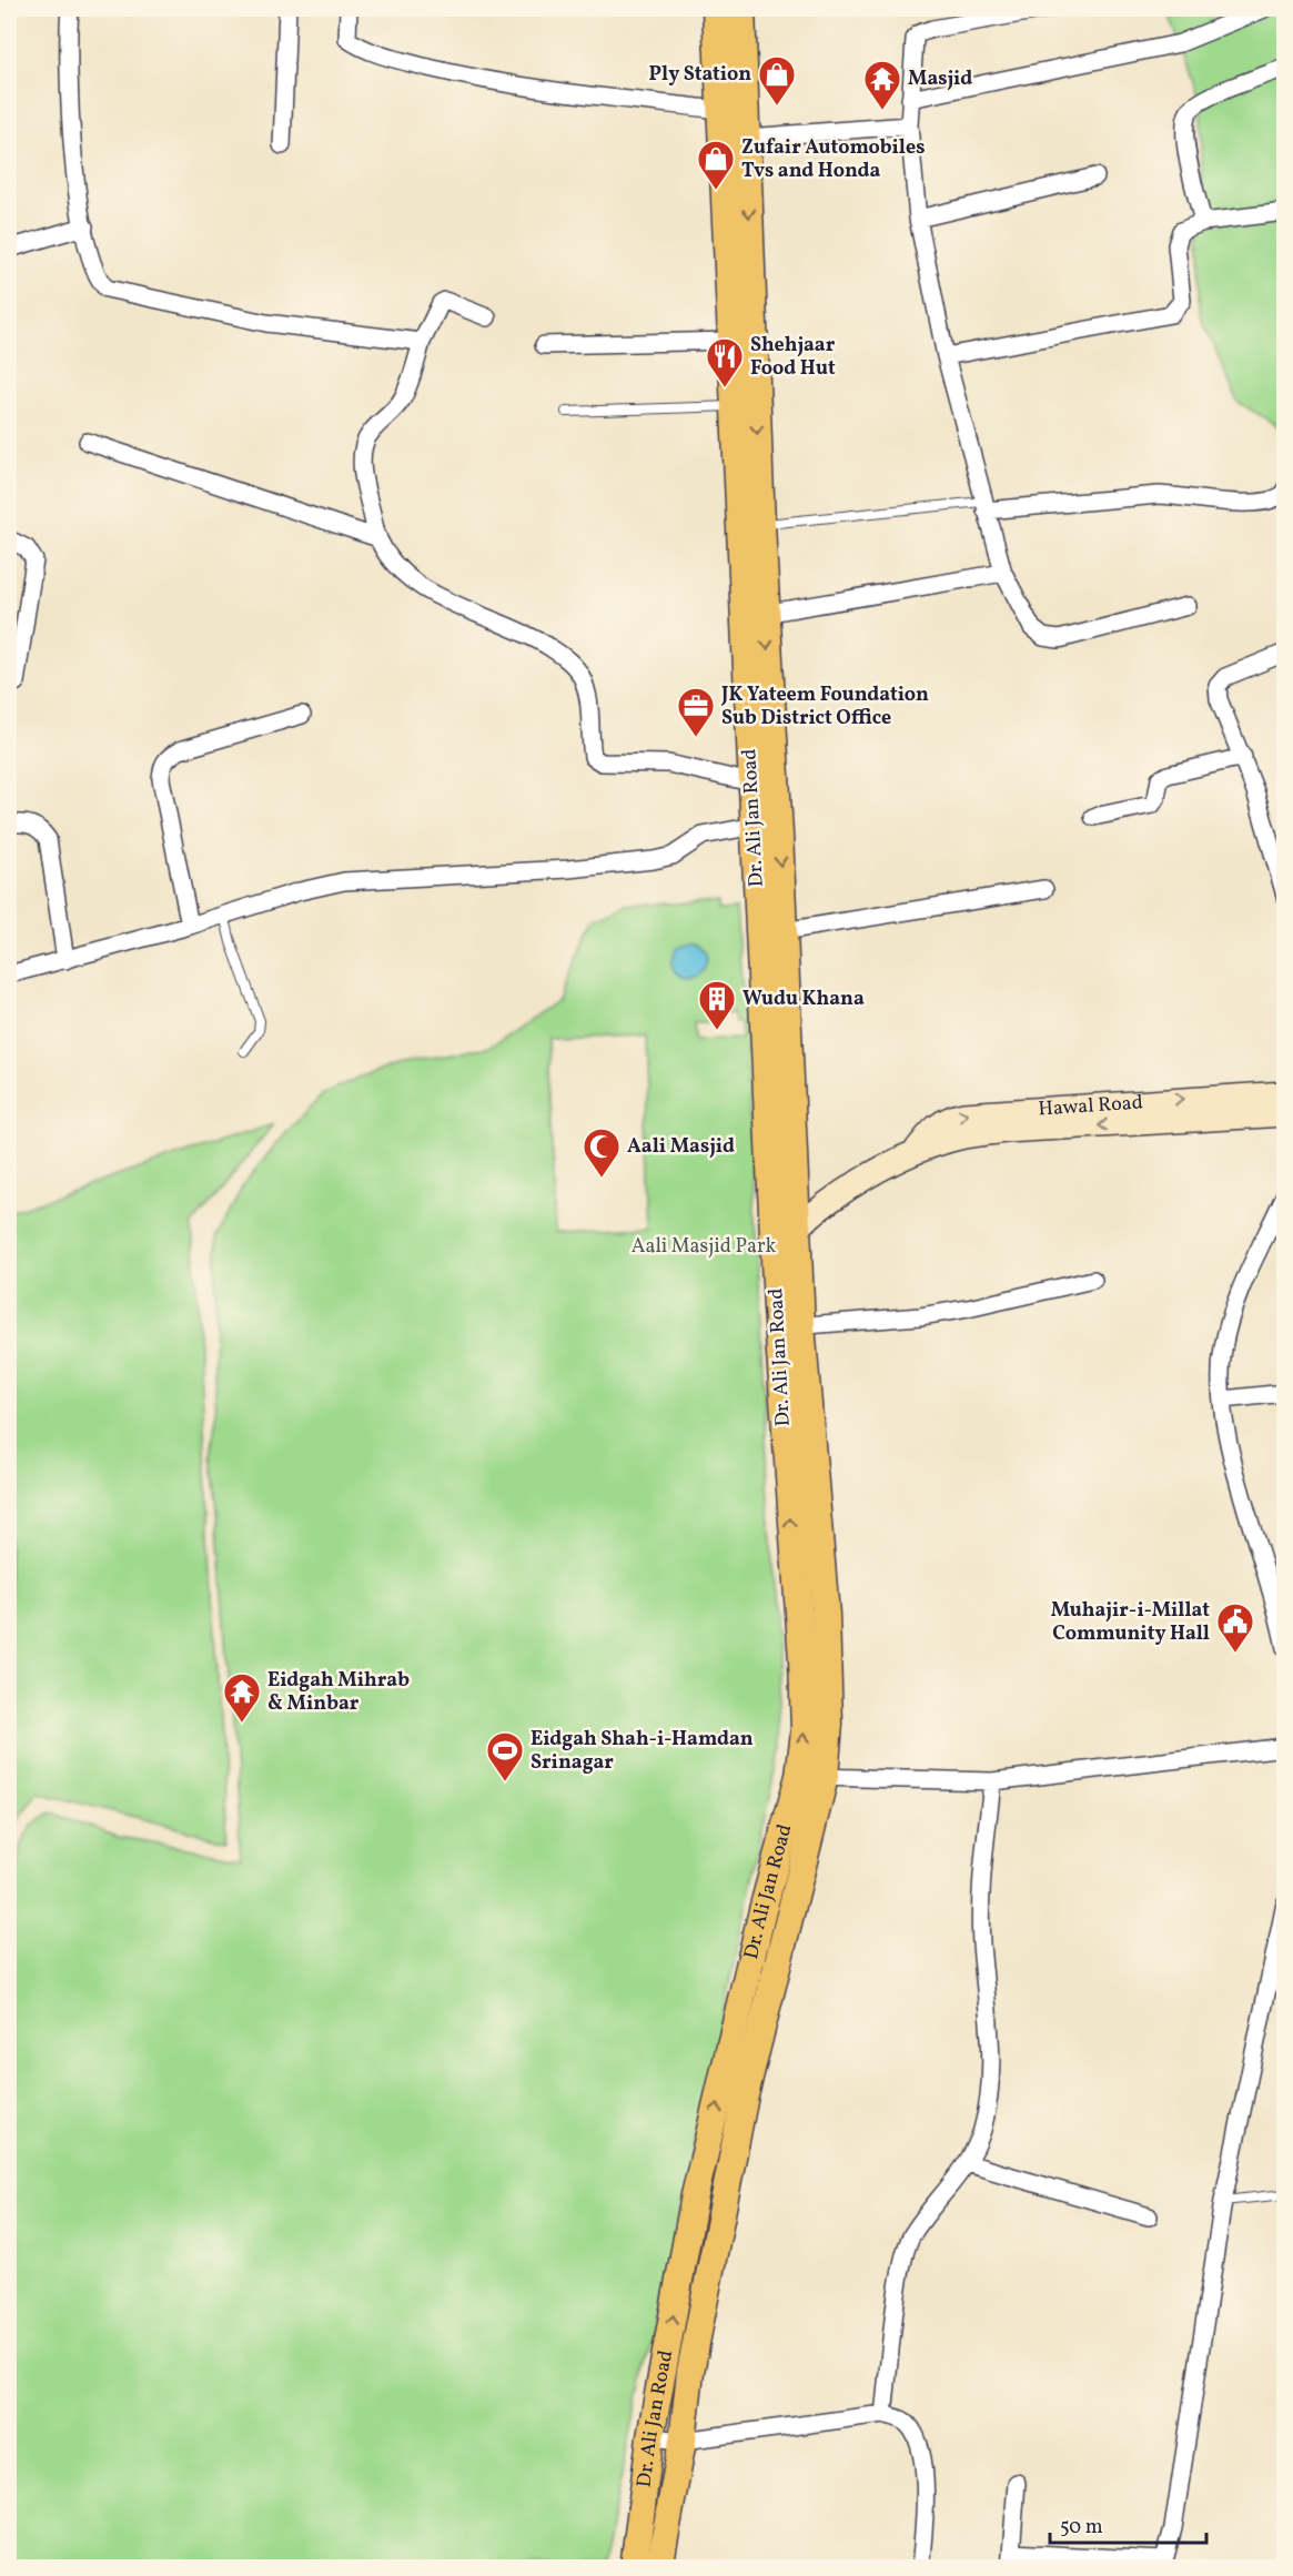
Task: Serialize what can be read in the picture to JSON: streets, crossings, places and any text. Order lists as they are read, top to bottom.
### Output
{
  "streets": {
    "main road": ["Dr. Ali Jan Road", "Hawal Road"]
  },
  "crossings": [
    ["Dr. Ali Jan Road", "Hawal Road"]
  ],
  "parks": ["Aali Masjid Park"],
  "places": {
    "shop": ["Ply Station", "Zufair Automobiles Tvs and Honda"],
    "temple": ["Masjid", "Eidgah Mihrab & Minbar"],
    "restaurant": ["Shehjaar Food Hut"],
    "office": ["JK Yateem Foundation Sub District Office"],
    "building": ["Wudu Khana"],
    "mosque": ["Aali Masjid"],
    "public building": ["Muhajir-i-Millat Community Hall"],
    "sports": ["Eidgah Shah-i-Hamdan Srinagar"]
  },
  "scale_bar": "50 m"
}
